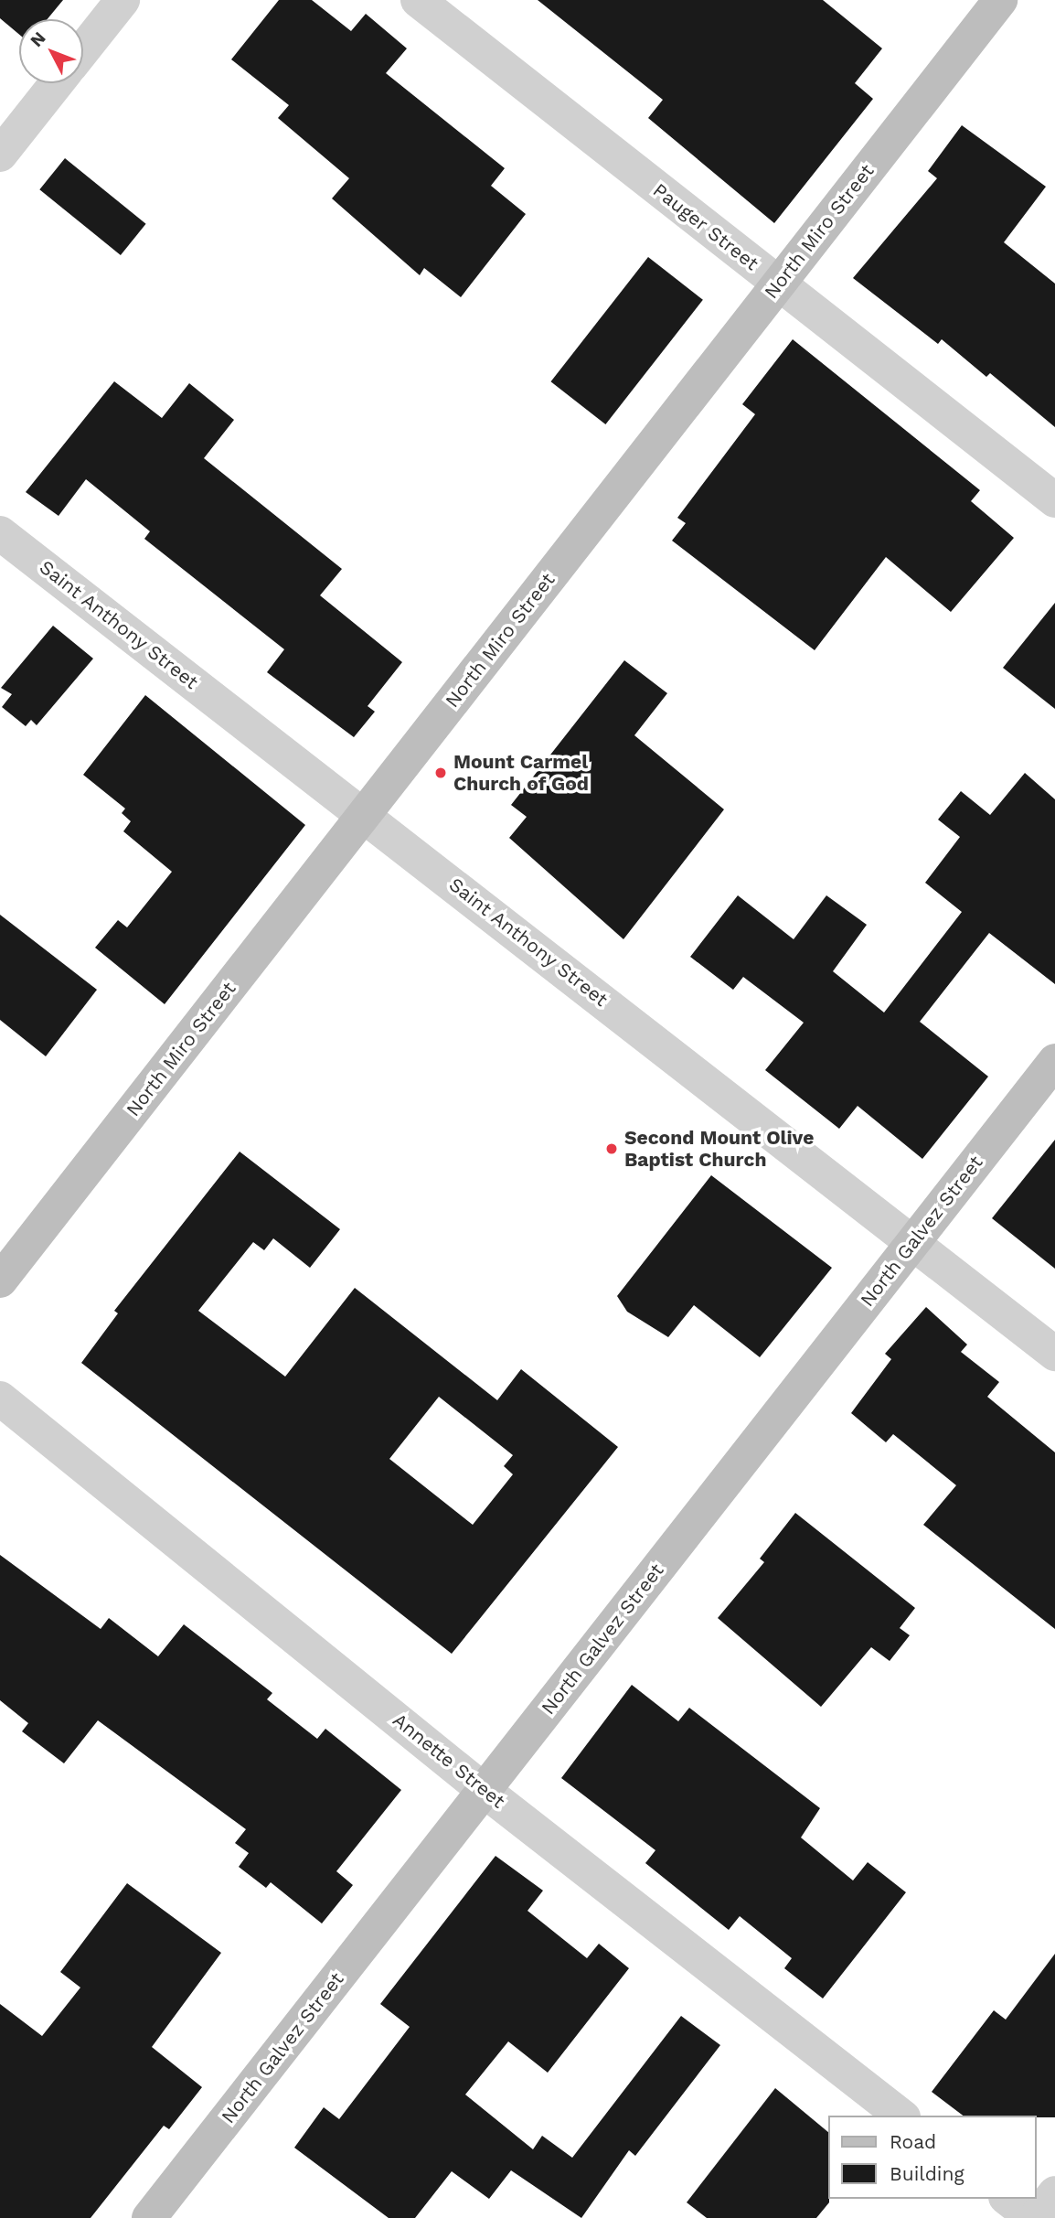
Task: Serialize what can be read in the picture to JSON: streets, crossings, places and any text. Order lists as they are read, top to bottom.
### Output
{
  "streets": {
    "street": [
      "Pauger Street",
      "North Miro Street",
      "Saint Anthony Street",
      "North Galvez Street",
      "Annette Street"
    ]
  },
  "crossings": [
    ["Pauger Street", "North Miro Street"],
    ["North Miro Street", "Saint Anthony Street"],
    ["Saint Anthony Street", "North Galvez Street"],
    ["North Galvez Street", "Annette Street"]
  ],
  "places": ["Mount Carmel Church of God", "Second Mount Olive Baptist Church"],
  "legend": ["Road", "Building"],
  "north": "top left"
}
